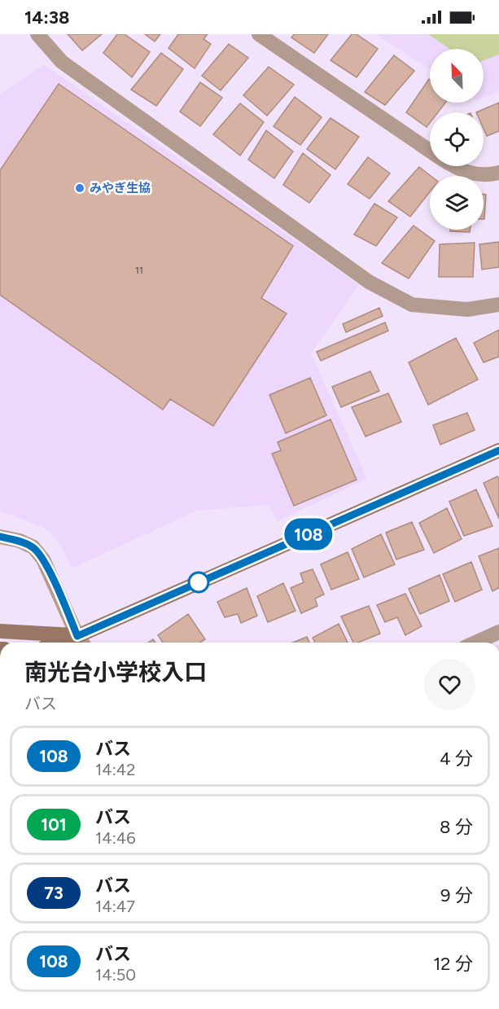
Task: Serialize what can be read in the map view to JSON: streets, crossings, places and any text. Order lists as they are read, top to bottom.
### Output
{
  "places": ["みやぎ生協"],
  "lines": ["bus line 108"],
  "house_numbers": ["11"],
  "north": "top left",
  "page": {
    "status": "14:38",
    "on_map": "108",
    "heading": ["南光台小学校入口", "バス"],
    "list": [
      {
        "mark": "108",
        "name": "バス",
        "note": "14:42",
        "value": "4 分"
      },
      {
        "mark": "101",
        "name": "バス",
        "note": "14:46",
        "value": "8 分"
      },
      {
        "mark": "73",
        "name": "バス",
        "note": "14:47",
        "value": "9 分"
      },
      {
        "mark": "108",
        "name": "バス",
        "note": "14:50",
        "value": "12 分"
      }
    ]
  }
}
